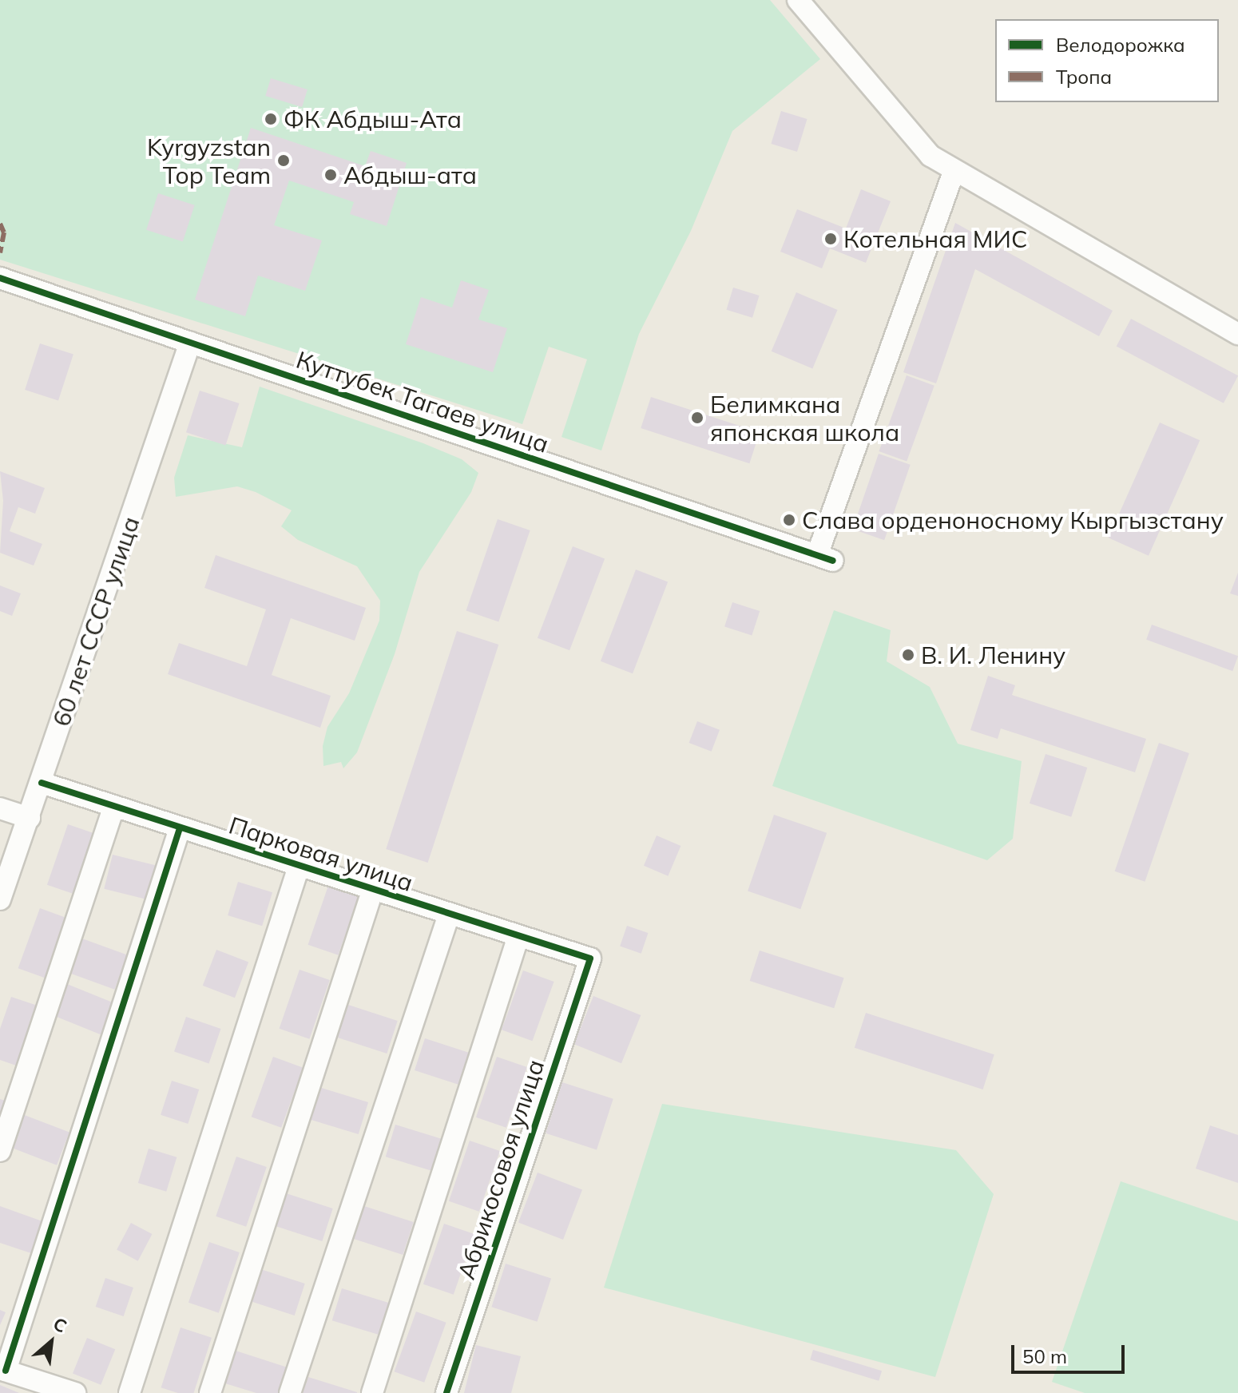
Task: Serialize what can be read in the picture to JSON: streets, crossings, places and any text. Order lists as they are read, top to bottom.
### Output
{
  "streets": {
    "street": [
      "Куттубек Тагаев улица",
      "60 лет СССР улица",
      "Парковая улица",
      "Абрикосовоя улица"
    ]
  },
  "crossings": [
    ["Куттубек Тагаев улица", "60 лет СССР улица"],
    ["60 лет СССР улица", "Парковая улица"],
    ["Парковая улица", "Абрикосовоя улица"]
  ],
  "places": [
    "ФК Абдыш-Ата",
    "Kyrgyzstan Top Team",
    "Абдыш-ата",
    "Котельная МИС",
    "Белимкана японская школа",
    "Слава орденоносному Кыргызстану",
    "В. И. Ленину"
  ],
  "legend": ["Велодорожка", "Тропа"],
  "scale_bar": "50 m",
  "north": "top right"
}
